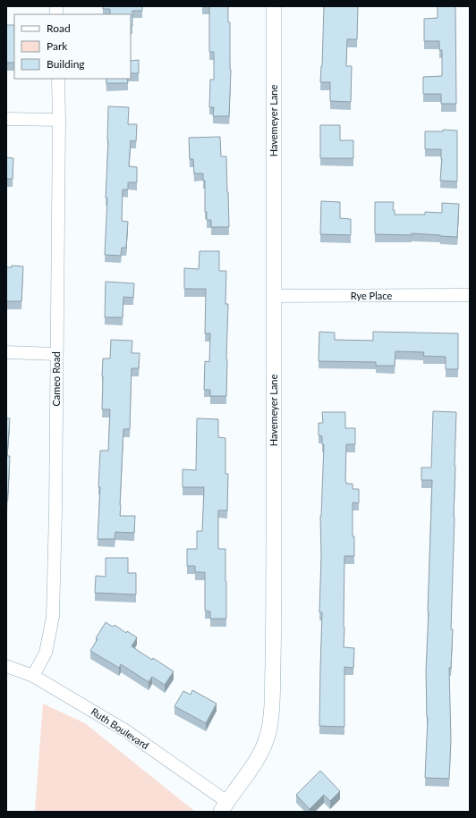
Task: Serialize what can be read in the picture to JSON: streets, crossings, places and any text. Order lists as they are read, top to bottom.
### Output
{
  "streets": {
    "street": [
      "Havemeyer Lane",
      "Rye Place",
      "Cameo Road",
      "Ruth Boulevard"
    ]
  },
  "crossings": [
    ["Havemeyer Lane", "Rye Place"],
    ["Havemeyer Lane", "Ruth Boulevard"],
    ["Cameo Road", "Ruth Boulevard"]
  ],
  "legend": ["Road", "Park", "Building"]
}
